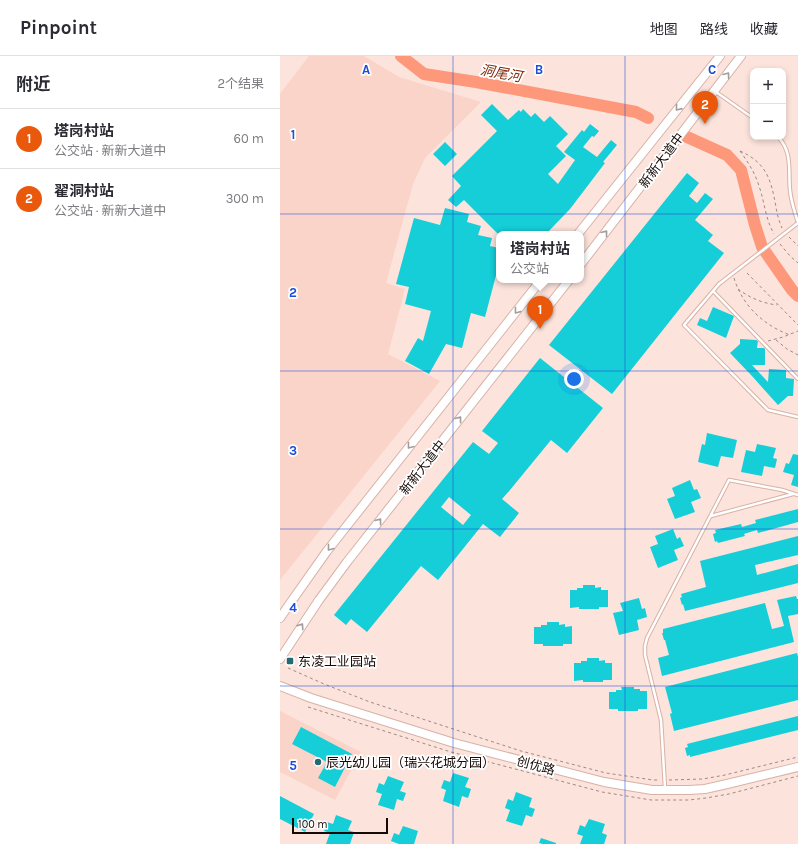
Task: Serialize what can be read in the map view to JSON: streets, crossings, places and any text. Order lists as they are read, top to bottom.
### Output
{
  "streets": {
    "main road": ["新新大道中", "创优路"]
  },
  "water": ["洞尾河"],
  "places": {
    "transit": ["东凌工业园站"],
    "other": ["辰光幼儿园（瑞兴花城分园）"]
  },
  "scale_bar": "100 m",
  "page": {
    "header": "Pinpoint",
    "nav": ["地图", "路线", "收藏"],
    "heading": ["附近", "2个结果"],
    "map_buttons": ["+", "−"],
    "pins": ["2", "1"],
    "list": [
      {
        "mark": "1",
        "name": "塔岗村站",
        "note": "公交站 · 新新大道中",
        "value": "60 m"
      },
      {
        "mark": "2",
        "name": "翟洞村站",
        "note": "公交站 · 新新大道中",
        "value": "300 m"
      }
    ],
    "popup": ["塔岗村站", "公交站"],
    "scale": "100 m"
  },
  "grid": {
    "columns": ["A", "B", "C"],
    "rows": [
      "1",
      "2",
      "3",
      "4",
      "5"
    ]
  }
}
